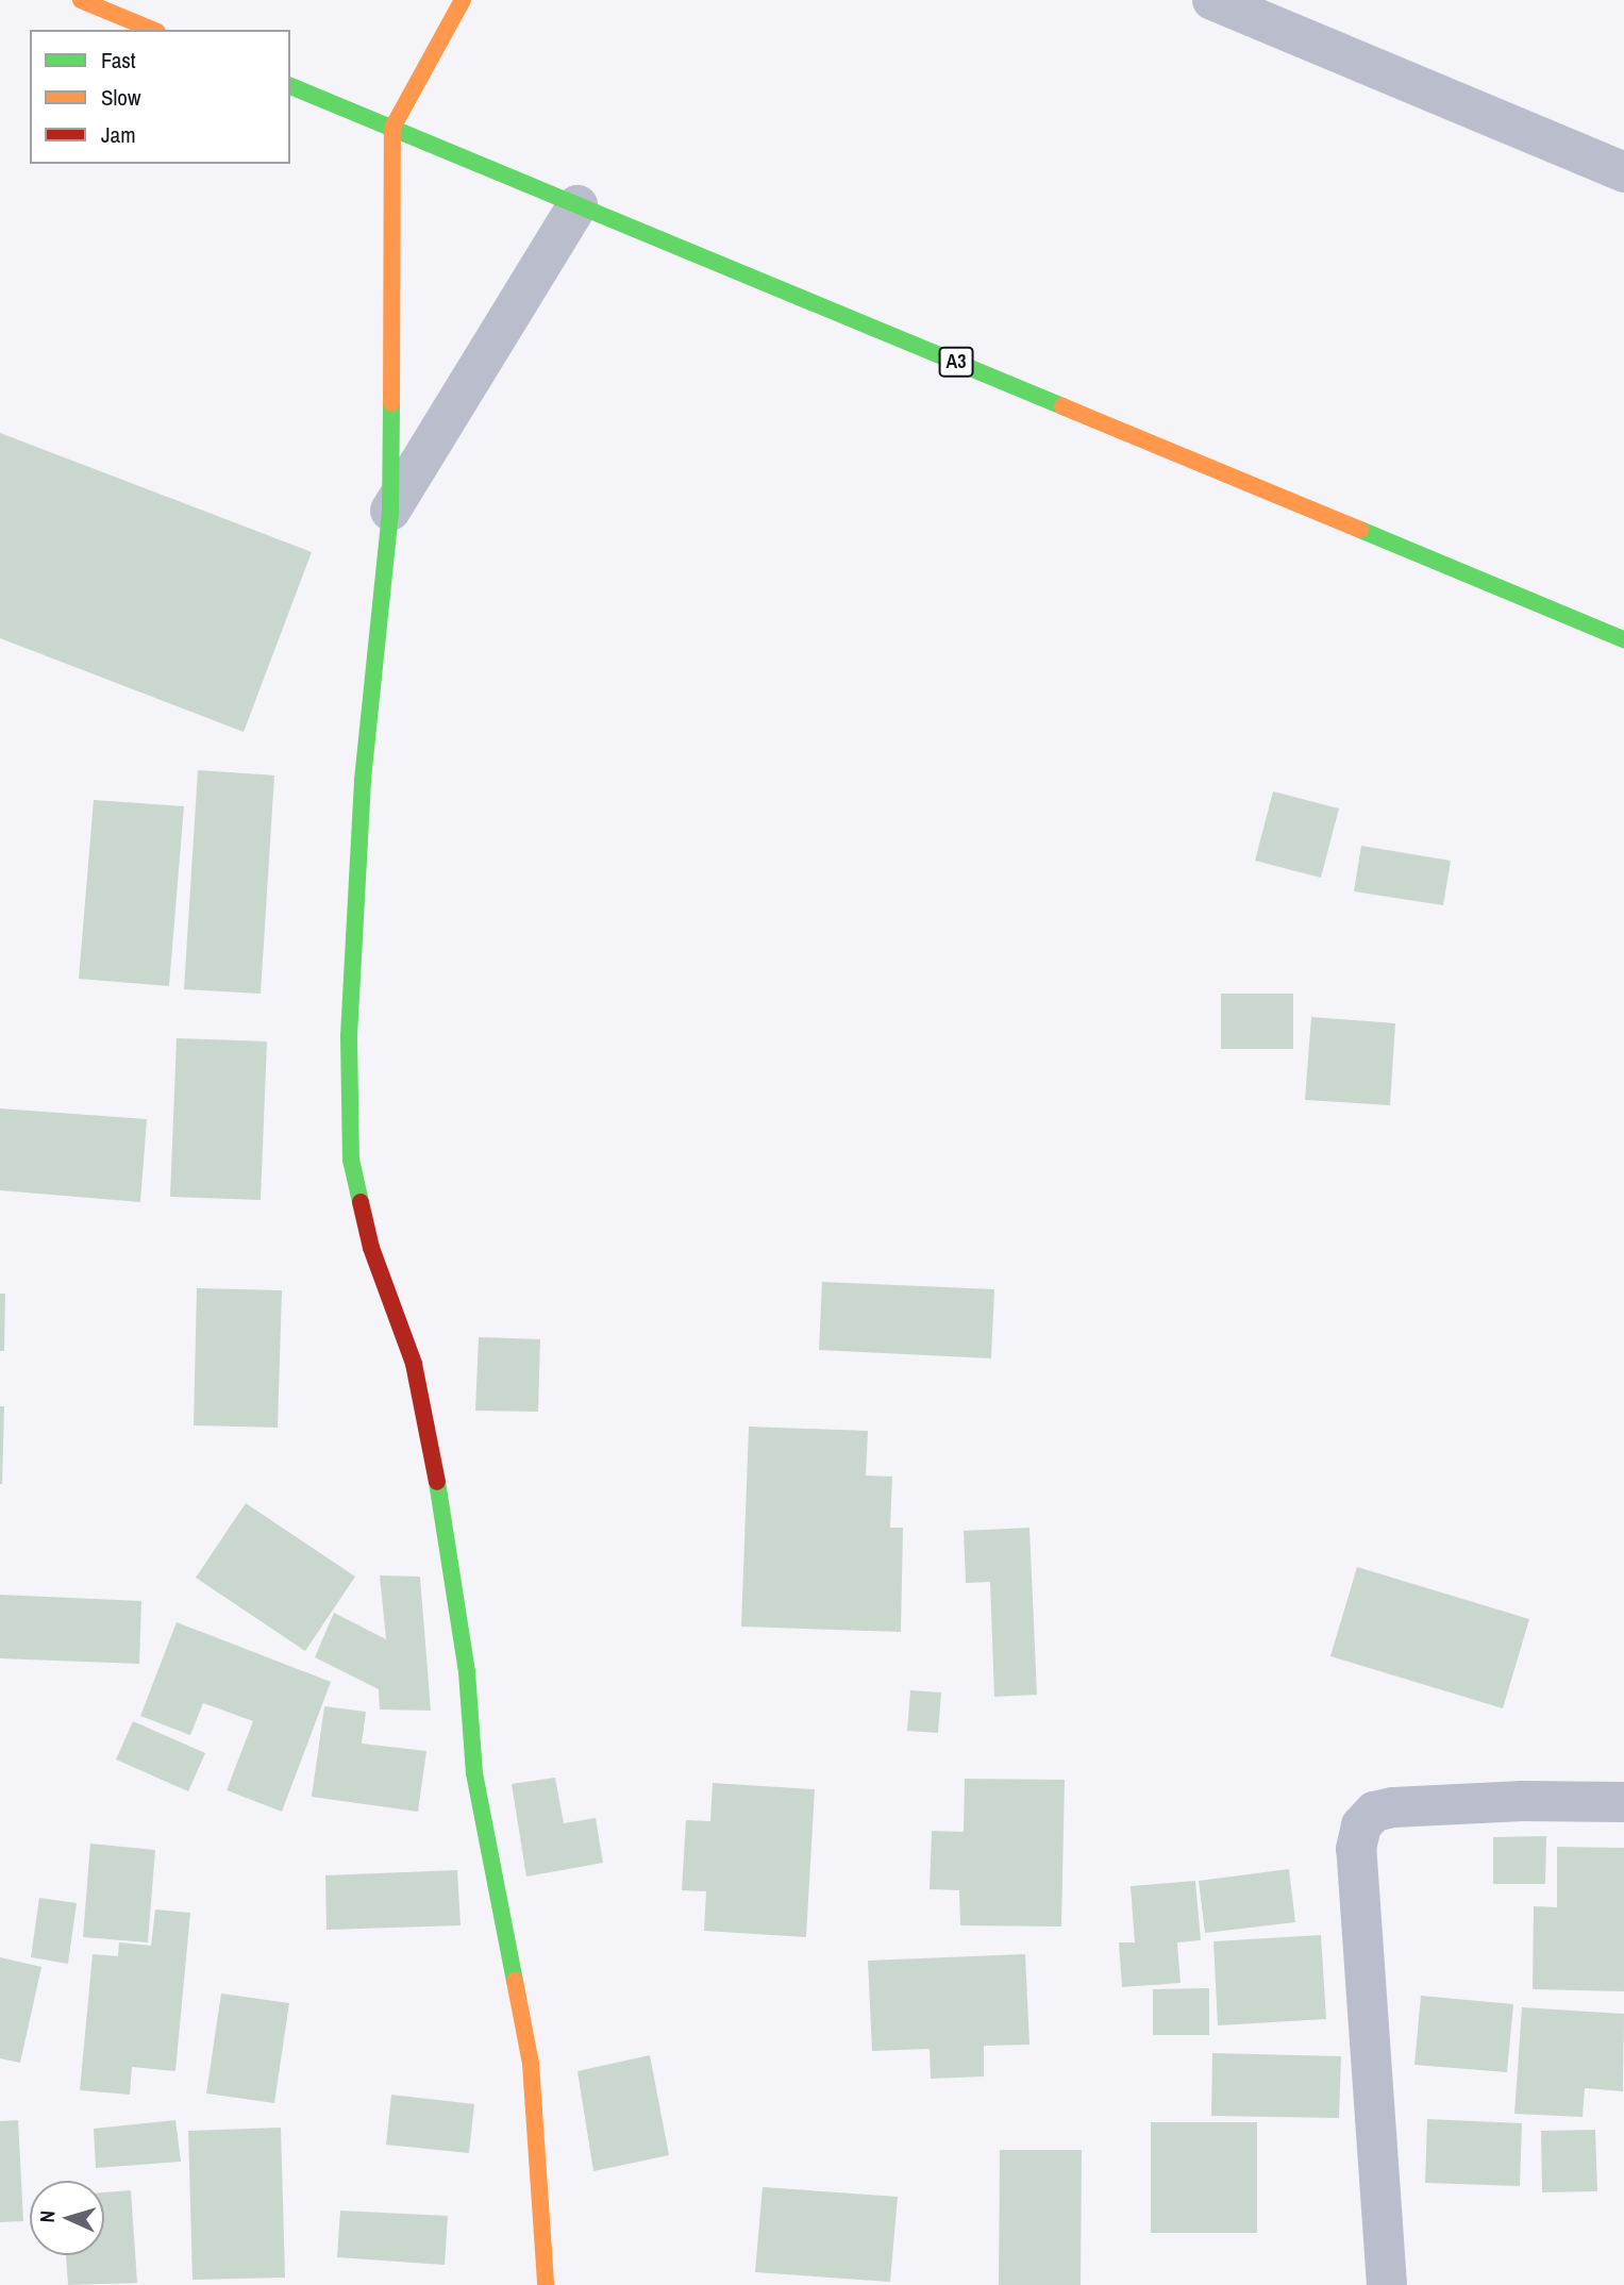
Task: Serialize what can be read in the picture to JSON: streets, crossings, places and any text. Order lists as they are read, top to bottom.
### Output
{
  "streets": {
    "main road": ["A3"]
  },
  "legend": ["Fast", "Slow", "Jam"],
  "north": "left"
}
